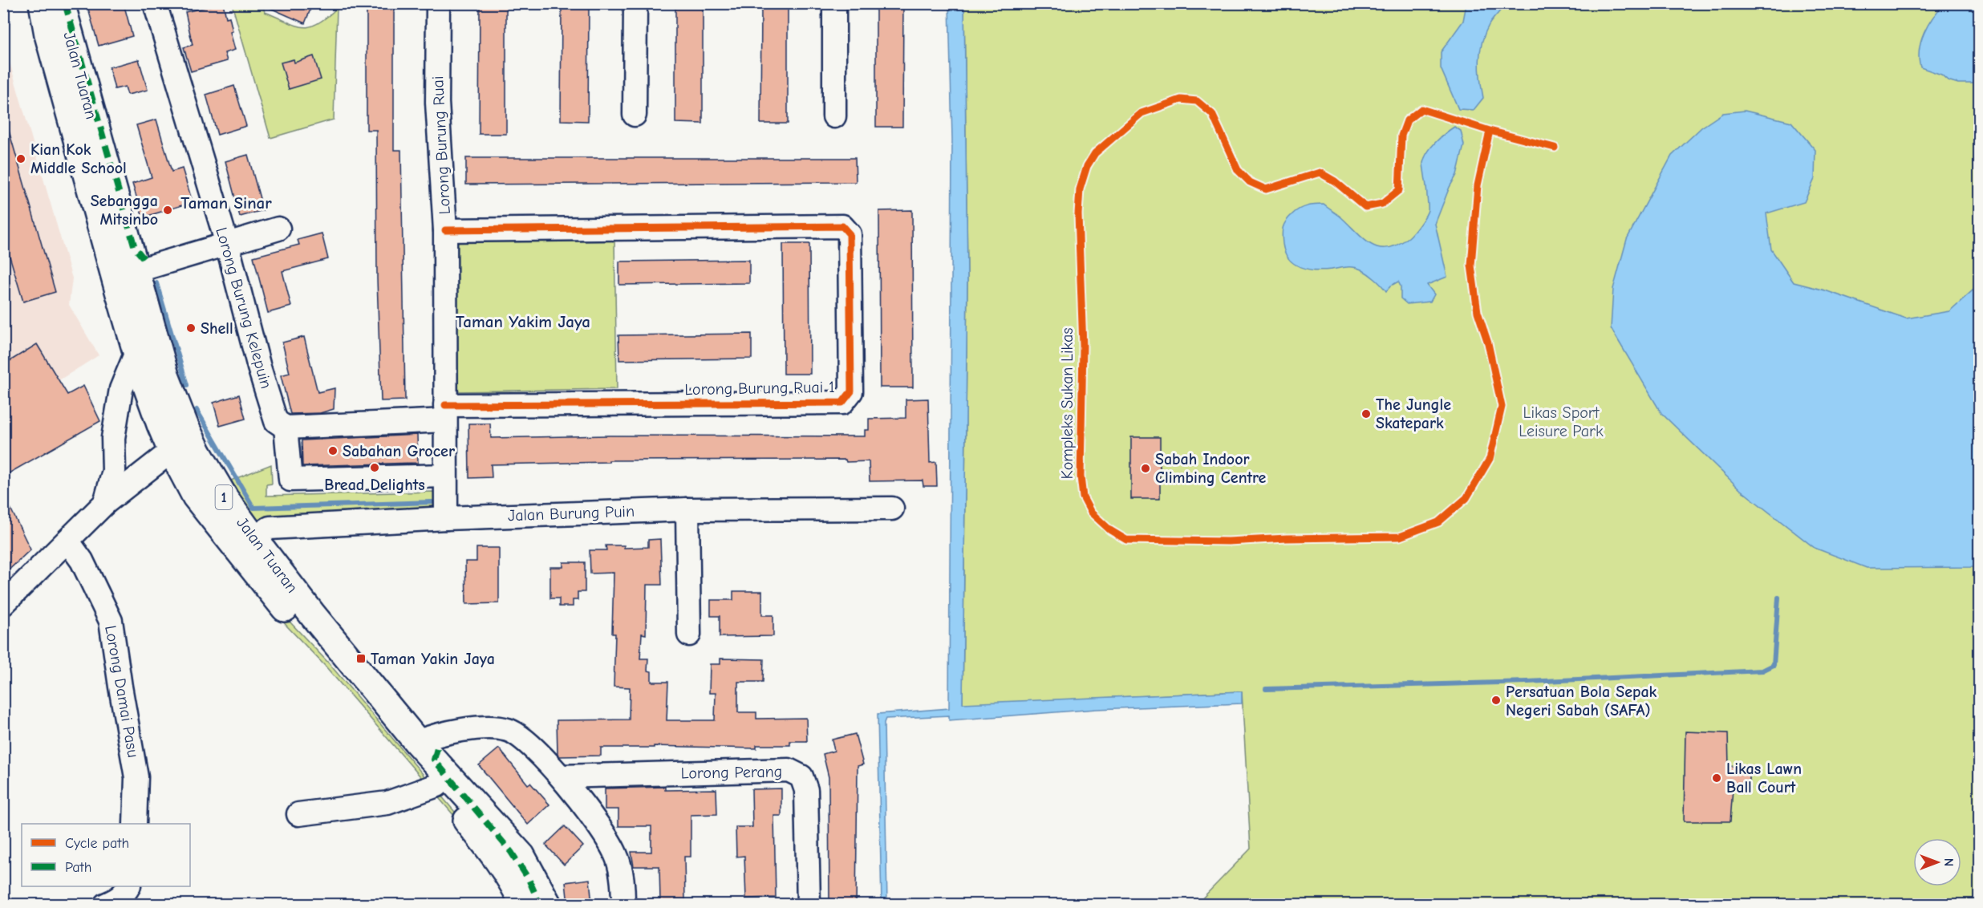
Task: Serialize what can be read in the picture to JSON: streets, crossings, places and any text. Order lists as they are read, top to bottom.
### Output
{
  "streets": {
    "main road": ["Jalan Tuaran", "1"],
    "street": [
      "Lorong Burung Ruai",
      "Lorong Burung Kelepuin",
      "Lorong Burung Ruai 1",
      "Jalan Burung Puin",
      "Lorong Damai Pasu",
      "Lorong Perang"
    ],
    "cycle path": ["Kompleks Sukan Likas"]
  },
  "crossings": [
    ["Jalan Tuaran", "Jalan Burung Puin"],
    ["Lorong Burung Ruai", "Lorong Burung Ruai 1"],
    ["Lorong Burung Ruai", "Jalan Burung Puin"]
  ],
  "districts": ["Taman Sinar", "Taman Yakim Jaya"],
  "parks": ["Likas Sport Leisure Park"],
  "places": {
    "other": [
      "Kian Kok Middle School",
      "Sebangga Mitsinbo",
      "Shell",
      "The Jungle Skatepark",
      "Sabahan Grocer",
      "Bread Delights",
      "Sabah Indoor Climbing Centre",
      "Persatuan Bola Sepak Negeri Sabah (SAFA)",
      "Likas Lawn Ball Court"
    ],
    "transit": ["Taman Yakin Jaya"]
  },
  "legend": ["Cycle path", "Path"],
  "north": "right"
}
